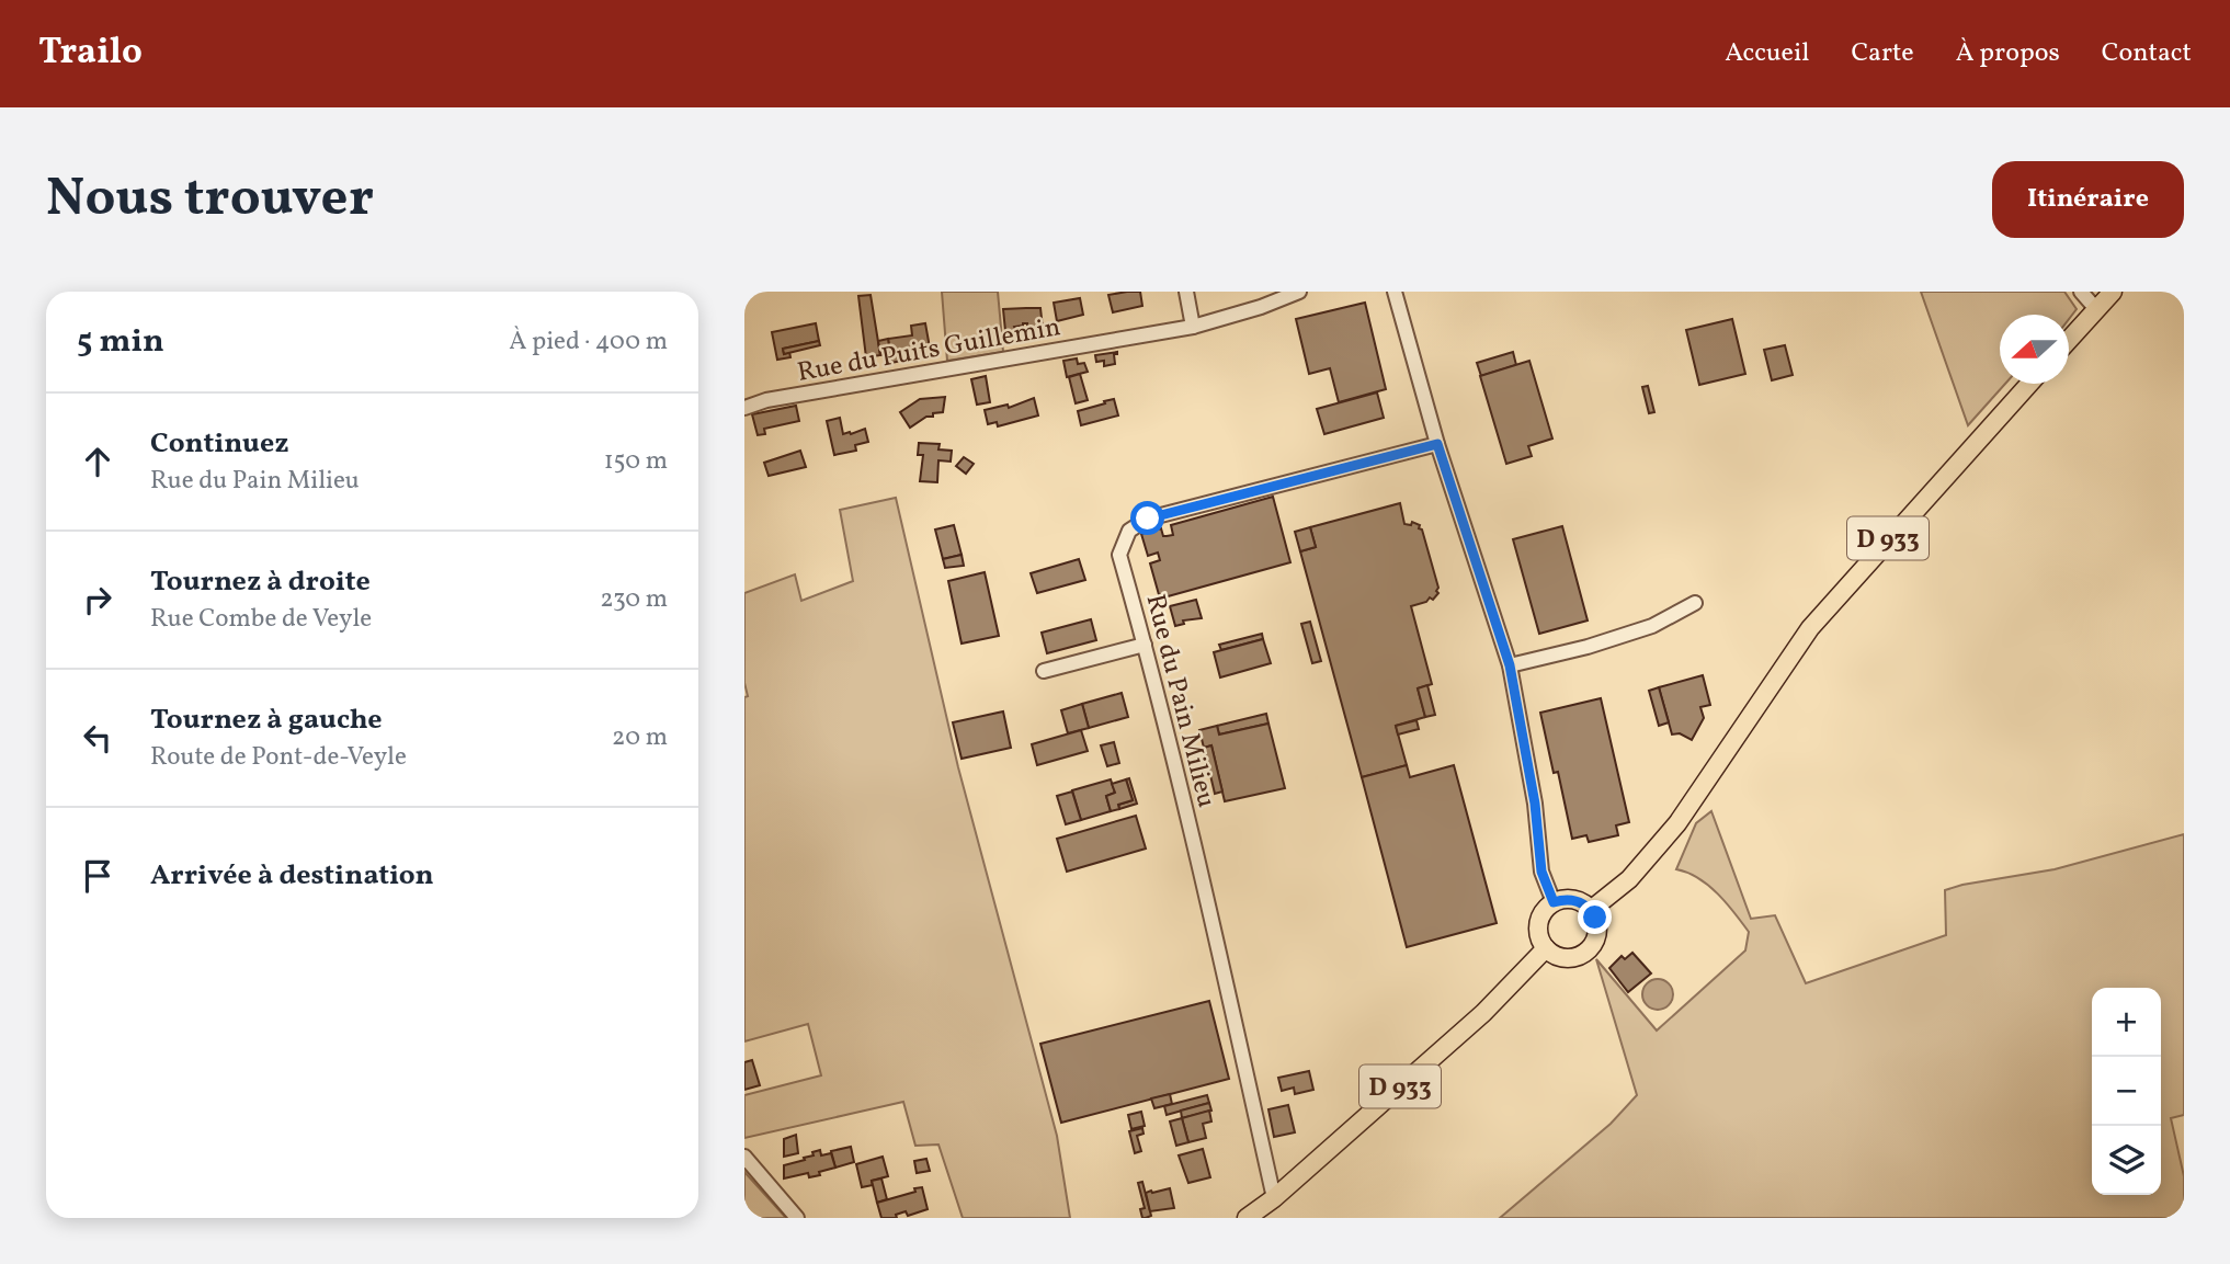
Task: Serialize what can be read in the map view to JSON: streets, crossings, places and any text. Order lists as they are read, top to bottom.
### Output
{
  "streets": {
    "main road": ["D 933"],
    "street": ["Rue du Puits Guillemin", "Rue du Pain Milieu"]
  },
  "crossings": [
    ["D 933", "Rue du Pain Milieu"]
  ],
  "north": "left",
  "page": {
    "header": "Trailo",
    "nav": [
      "Accueil",
      "Carte",
      "À propos",
      "Contact"
    ],
    "buttons": "Itinéraire",
    "title": "Nous trouver",
    "heading": ["5 min", "À pied · 400 m"],
    "list": [
      ["Continuez", "Rue du Pain Milieu", "150 m"],
      ["Tournez à droite", "Rue Combe de Veyle", "230 m"],
      ["Tournez à gauche", "Route de Pont-de-Veyle", "20 m"],
      "Arrivée à destination"
    ],
    "map_buttons": ["+", "−"]
  }
}
